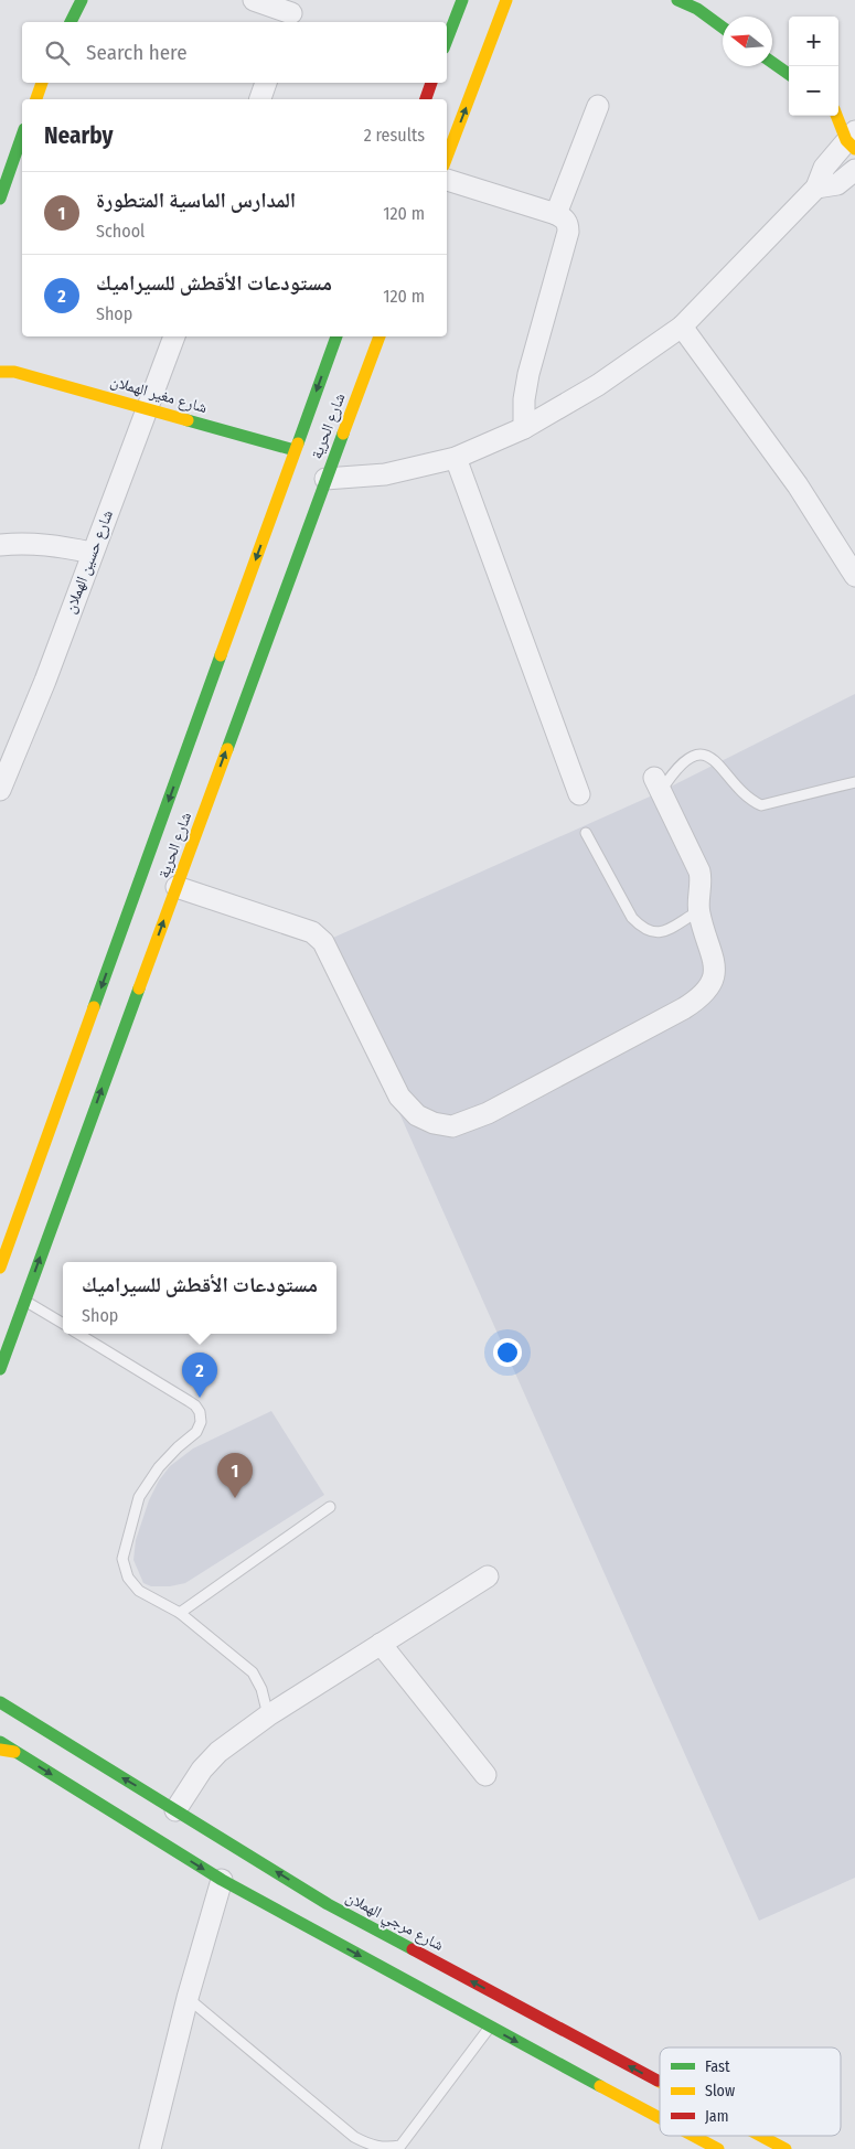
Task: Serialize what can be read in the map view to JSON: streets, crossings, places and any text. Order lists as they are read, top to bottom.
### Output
{
  "streets": {
    "main road": ["شارع مغير الهملان", "شارع الحرية", "شارع مرجي الهملان"],
    "street": ["شارع حسين الهملان"]
  },
  "crossings": [
    ["شارع مغير الهملان", "شارع الحرية"],
    ["شارع مغير الهملان", "شارع حسين الهملان"]
  ],
  "legend": ["Fast", "Slow", "Jam"],
  "north": "left",
  "page": {
    "map_buttons": ["+", "−"],
    "search": "Search here",
    "heading": ["Nearby", "2 results"],
    "list": [
      {
        "mark": "1",
        "name": "المدارس الماسية المتطورة",
        "note": "School",
        "value": "120 m"
      },
      {
        "mark": "2",
        "name": "مستودعات الأقطش للسيراميك",
        "note": "Shop",
        "value": "120 m"
      }
    ],
    "popup": ["مستودعات الأقطش للسيراميك", "Shop"],
    "pins": ["2", "1"]
  }
}
